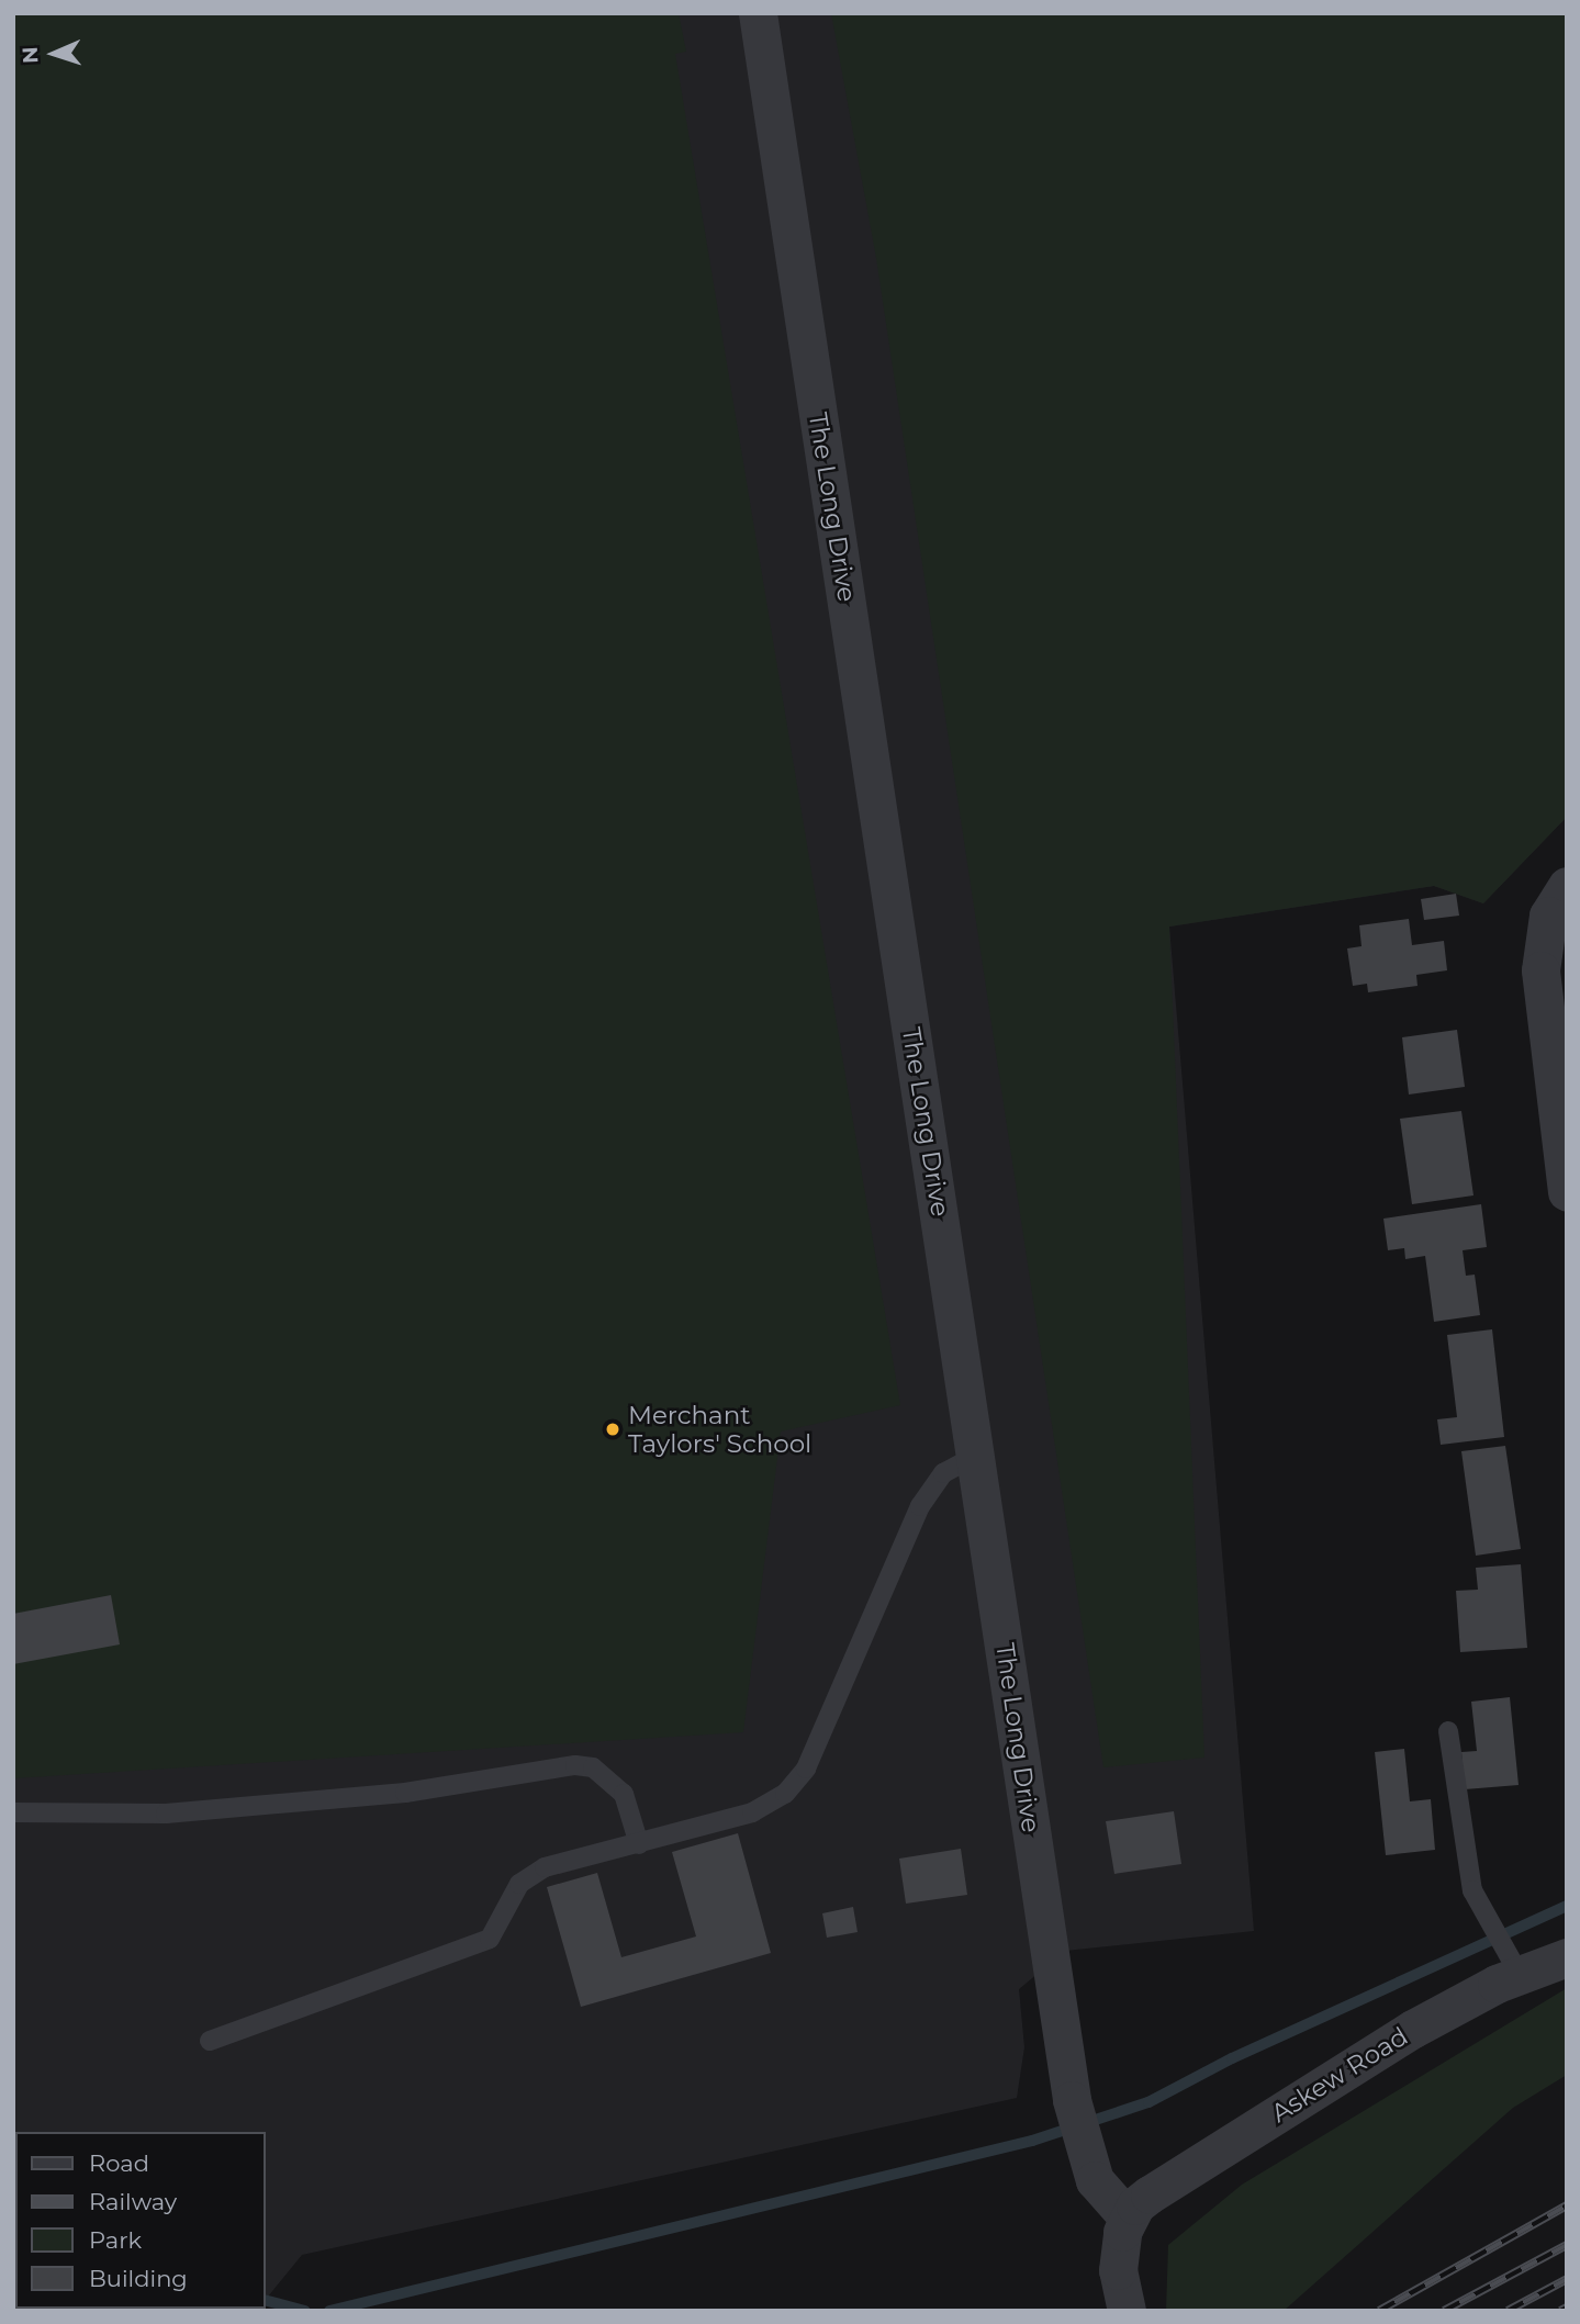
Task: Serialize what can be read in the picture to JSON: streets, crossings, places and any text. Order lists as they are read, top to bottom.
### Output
{
  "streets": {
    "street": ["The Long Drive", "Askew Road"]
  },
  "crossings": [
    ["The Long Drive", "Askew Road"]
  ],
  "places": ["Merchant Taylors' School"],
  "legend": [
    "Road",
    "Railway",
    "Park",
    "Building"
  ],
  "north": "left"
}
